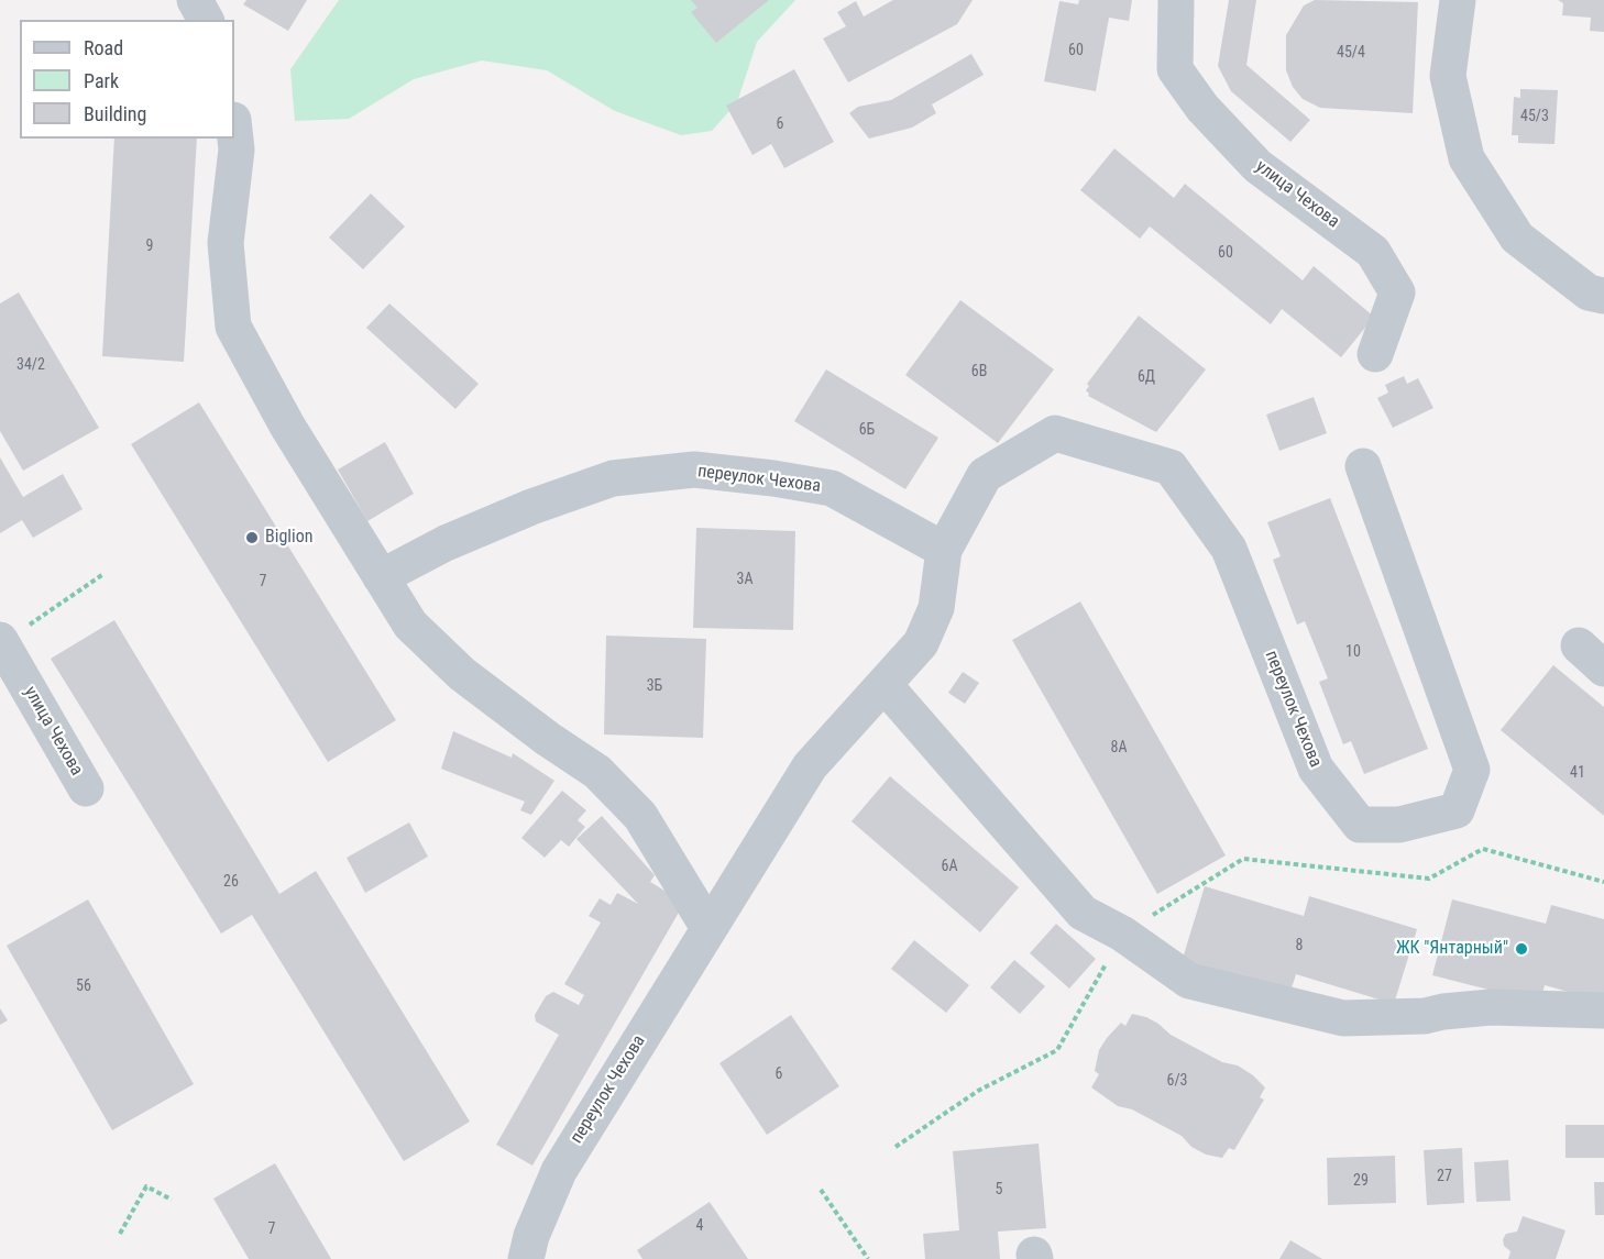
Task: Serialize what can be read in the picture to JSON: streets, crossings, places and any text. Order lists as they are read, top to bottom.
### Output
{
  "streets": {
    "street": ["улица Чехова", "переулок Чехова"]
  },
  "places": ["Biglion", "ЖК \"Янтарный\""],
  "house_numbers": [
    "60",
    "45/4",
    "45/3",
    "6",
    "9",
    "60",
    "34/2",
    "6В",
    "6Д",
    "6Б",
    "3А",
    "7",
    "10",
    "3Б",
    "8А",
    "41",
    "6А",
    "26",
    "8",
    "56",
    "6",
    "6/3",
    "27",
    "29",
    "5",
    "4",
    "7"
  ],
  "legend": ["Road", "Park", "Building"]
}
